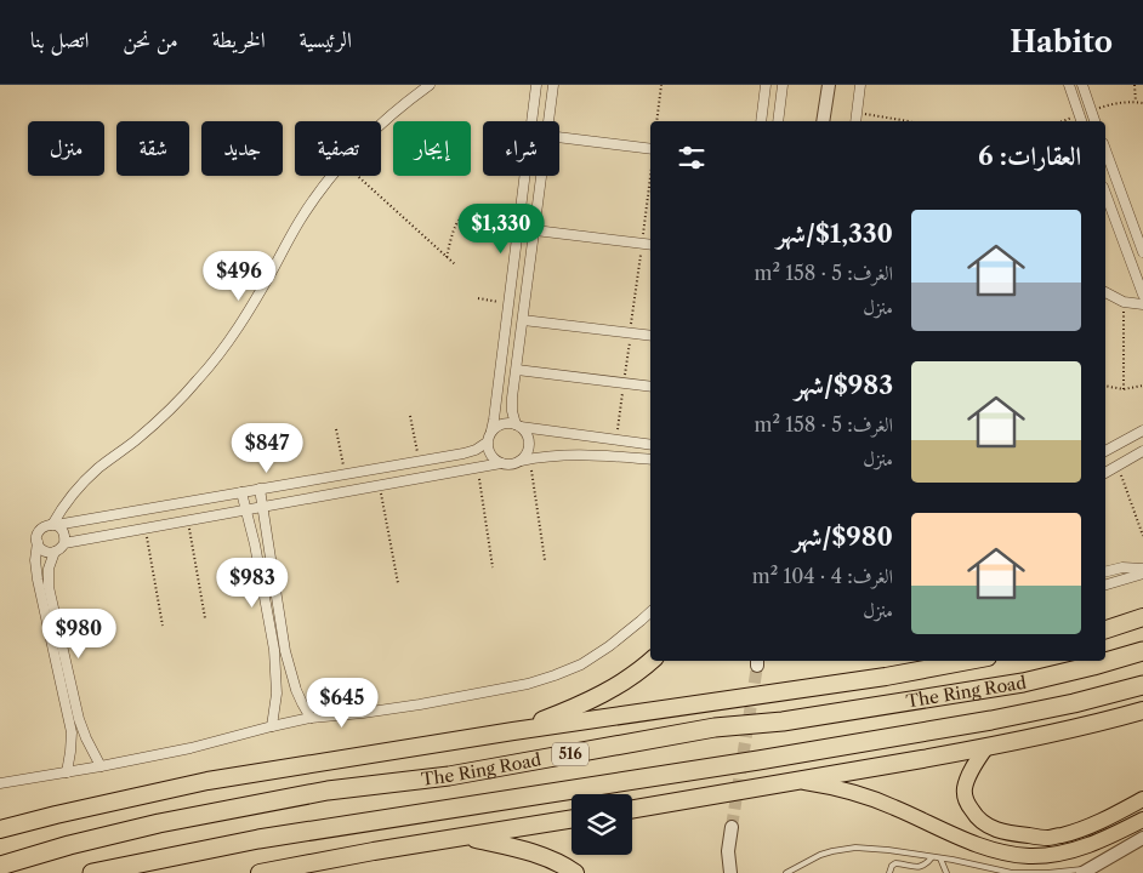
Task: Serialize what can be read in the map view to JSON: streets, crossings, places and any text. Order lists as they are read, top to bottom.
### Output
{
  "streets": {
    "highway": ["The Ring Road", "516"]
  },
  "page": {
    "header": "Habito",
    "nav": [
      "الرئيسية",
      "الخريطة",
      "من نحن",
      "اتصل بنا"
    ],
    "chip": [
      "شراء",
      "إيجار",
      "تصفية",
      "جديد",
      "شقة",
      "منزل"
    ],
    "heading": "العقارات: 6",
    "list": [
      {
        "name": "$1,330/شهر",
        "note": "الغرف: 5 · 158 m² · منزل"
      },
      {
        "name": "$983/شهر",
        "note": "الغرف: 5 · 158 m² · منزل"
      },
      {
        "name": "$980/شهر",
        "note": "الغرف: 4 · 104 m² · منزل"
      }
    ],
    "price": [
      "$1,330",
      "$496",
      "$847",
      "$983",
      "$980",
      "$645"
    ]
  }
}
